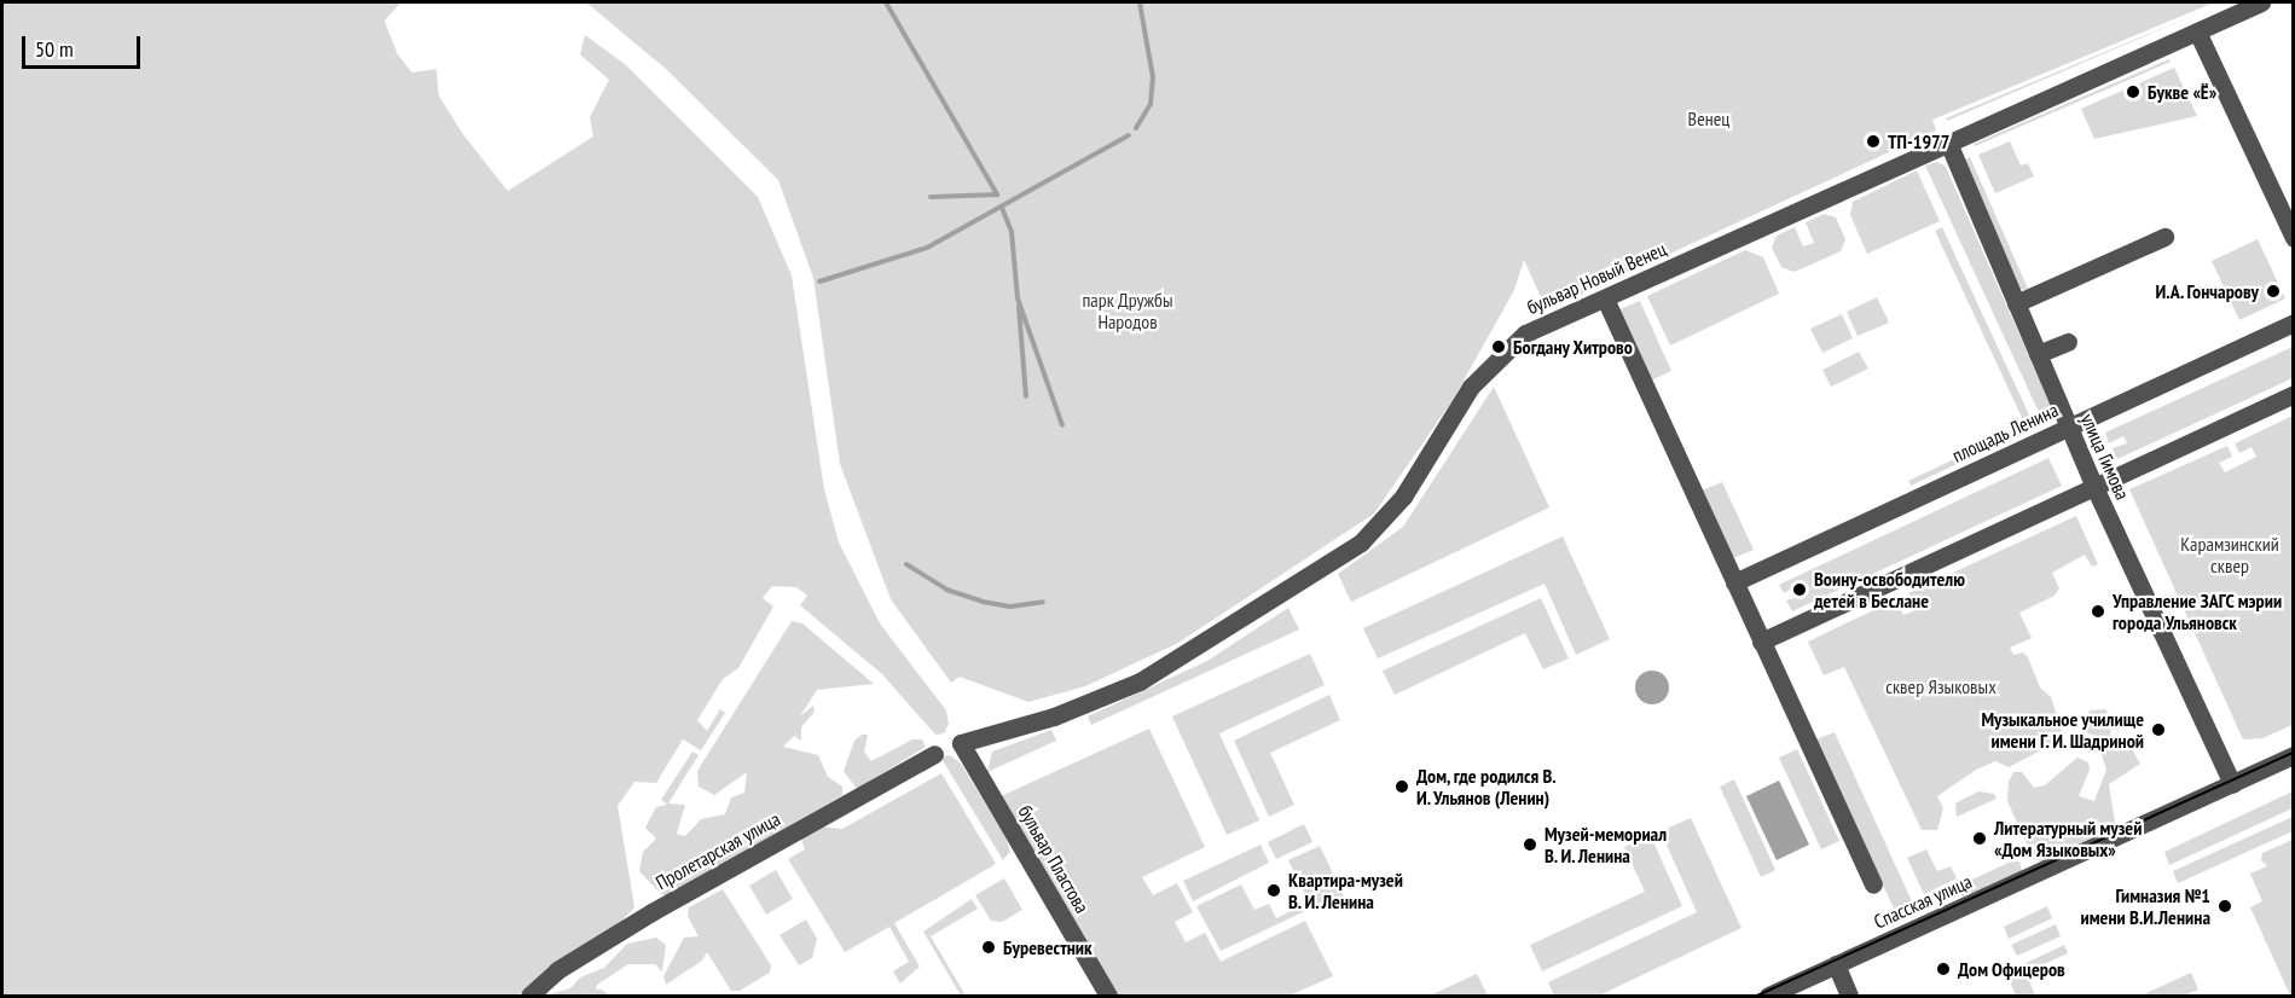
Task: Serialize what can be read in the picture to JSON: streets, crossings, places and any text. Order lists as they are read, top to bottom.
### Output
{
  "streets": {
    "street": [
      "бульвар Новый Венец",
      "площадь Ленина",
      "улица Гимова",
      "Пролетарская улица",
      "бульвар Пластова",
      "Спасская улица"
    ]
  },
  "crossings": [
    ["бульвар Новый Венец", "улица Гимова"],
    ["бульвар Новый Венец", "бульвар Пластова"],
    ["площадь Ленина", "улица Гимова"],
    ["улица Гимова", "Спасская улица"]
  ],
  "parks": [
    "Венец",
    "парк Дружбы Народов",
    "Карамзинский сквер",
    "сквер Языковых"
  ],
  "places": [
    "Букве «Ё»",
    "ТП-1977",
    "И.А. Гончарову",
    "Богдану Хитрово",
    "Воину-освободителю детей в Беслане",
    "Управление ЗАГС мэрии города Ульяновск",
    "Музыкальное училище имени Г. И. Шадриной",
    "Дом, где родился В. И. Ульянов (Ленин)",
    "Литературный музей «Дом Языковых»",
    "Музей-мемориал В. И. Ленина",
    "Квартира-музей В. И. Ленина",
    "Гимназия №1 имени В.И.Ленина",
    "Буревестник",
    "Дом Офицеров"
  ],
  "scale_bar": "50 m"
}
